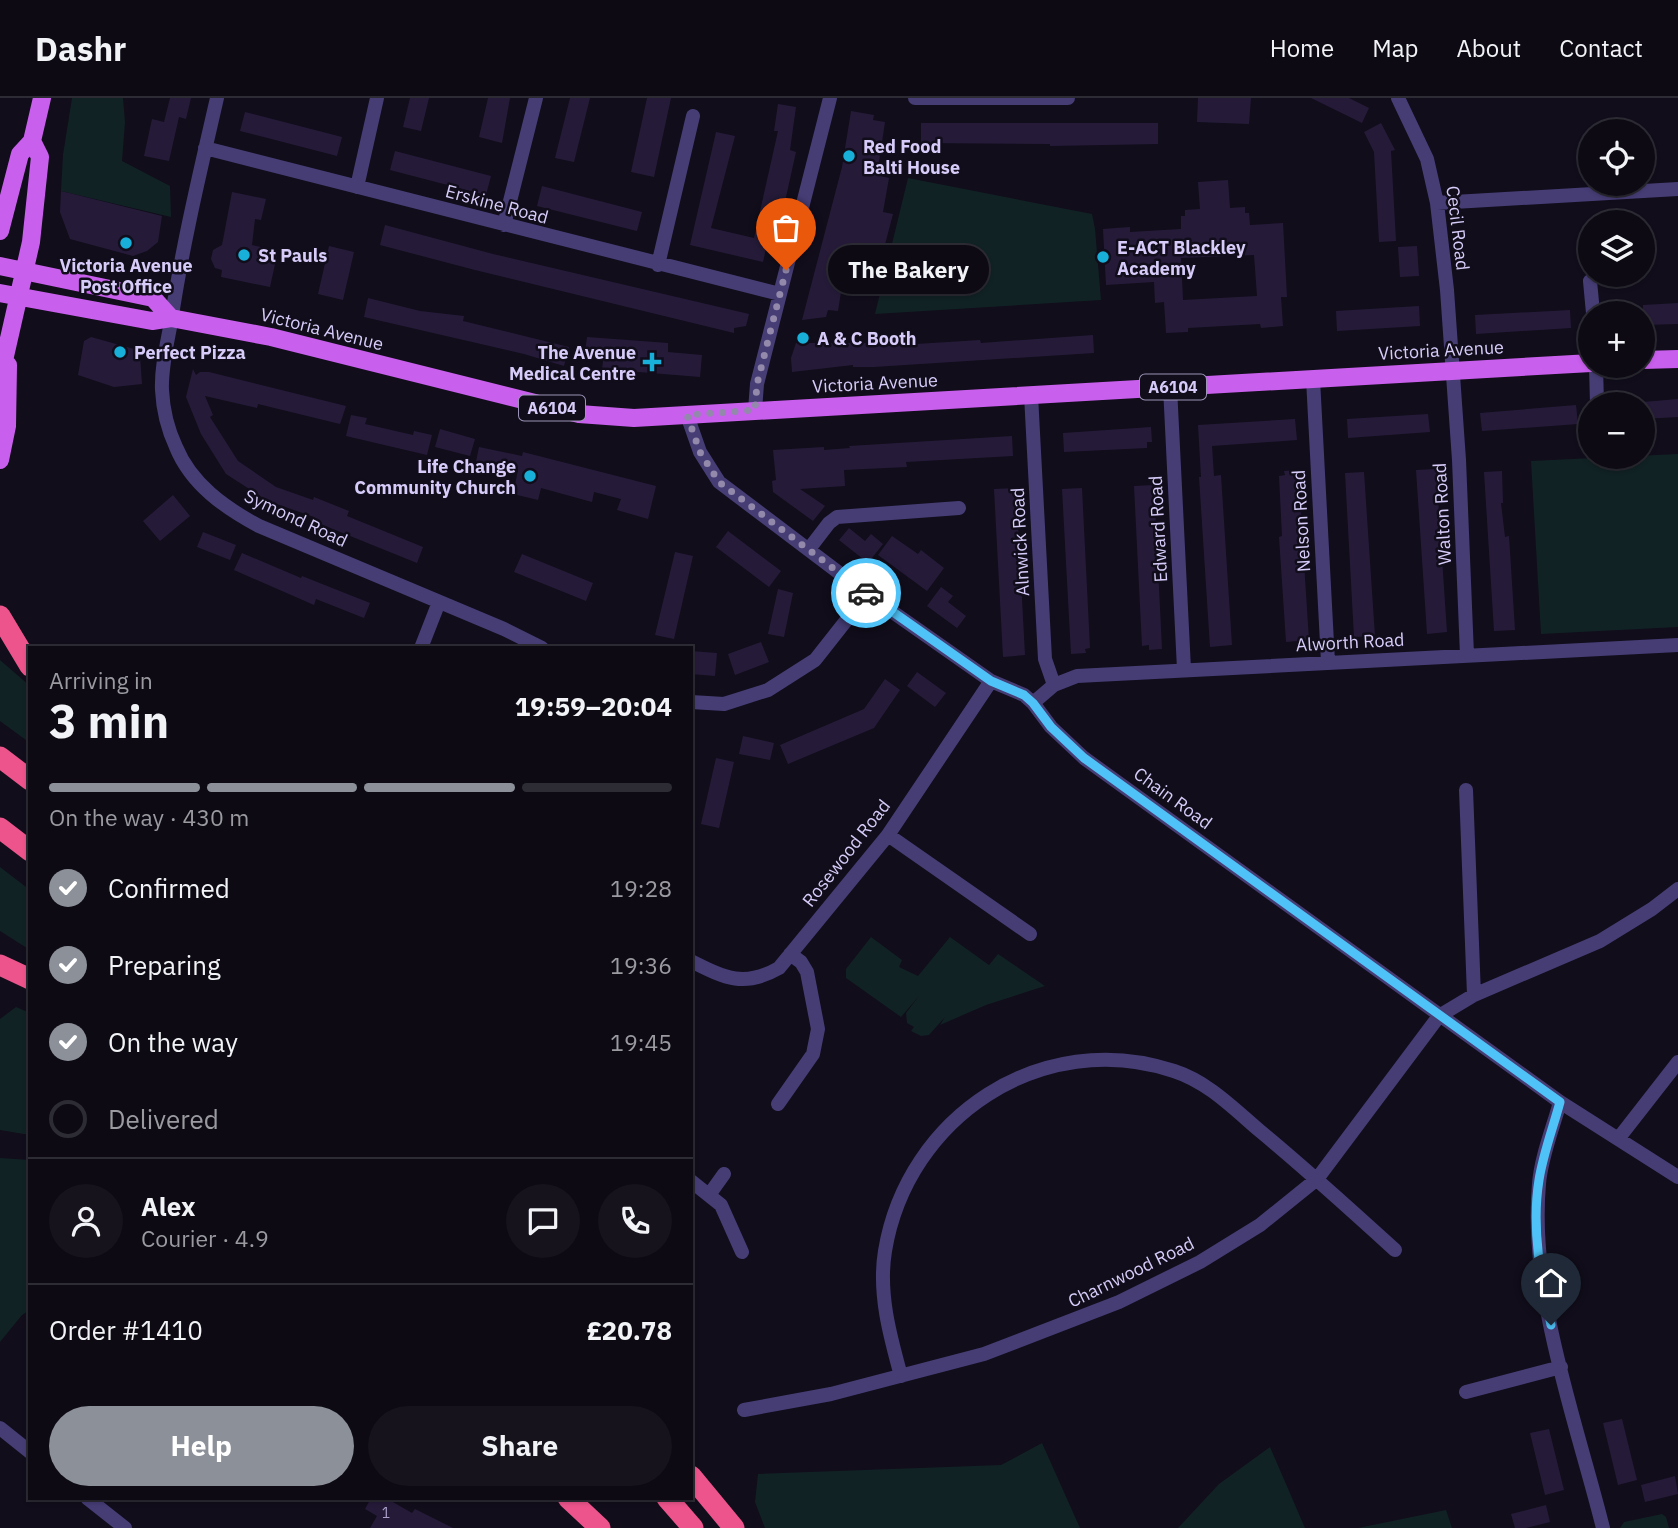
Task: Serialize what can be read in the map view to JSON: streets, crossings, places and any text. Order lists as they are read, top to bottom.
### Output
{
  "streets": {
    "main road": ["Victoria Avenue", "A6104"],
    "street": [
      "Erskine Road",
      "Cecil Road",
      "Walton Road",
      "Symond Road",
      "Nelson Road",
      "Edward Road",
      "Alnwick Road",
      "Alworth Road",
      "Chain Road",
      "Rosewood Road",
      "Charnwood Road"
    ]
  },
  "crossings": [
    ["Erskine Road", "Symond Road"],
    ["Cecil Road", "Victoria Avenue"],
    ["Cecil Road", "Walton Road"],
    ["Victoria Avenue", "Walton Road"],
    ["Victoria Avenue", "Symond Road"],
    ["Victoria Avenue", "Nelson Road"],
    ["Victoria Avenue", "Edward Road"],
    ["Victoria Avenue", "Alnwick Road"],
    ["Victoria Avenue", "Chain Road"],
    ["Walton Road", "Alworth Road"],
    ["Nelson Road", "Alworth Road"],
    ["Edward Road", "Alworth Road"],
    ["Alnwick Road", "Alworth Road"],
    ["Alworth Road", "Chain Road"],
    ["Chain Road", "Rosewood Road"],
    ["Chain Road", "Charnwood Road"]
  ],
  "places": {
    "other": [
      "Red Food Balti House",
      "Victoria Avenue Post Office",
      "St Pauls",
      "E-ACT Blackley Academy",
      "The Bakery",
      "A & C Booth",
      "Perfect Pizza",
      "Life Change Community Church"
    ],
    "health": ["The Avenue Medical Centre"]
  },
  "house_numbers": ["1"],
  "page": {
    "header": "Dashr",
    "nav": [
      "Home",
      "Map",
      "About",
      "Contact"
    ],
    "map_buttons": ["+", "−"],
    "bubble": "The Bakery",
    "heading": ["3 min", "Arriving in", "19:59–20:04"],
    "panel": [
      "Alex",
      "Courier · 4.9",
      "Order #1410",
      "£20.78"
    ],
    "bar": "On the way · 430 m",
    "list": [
      ["Confirmed", "19:28"],
      ["Preparing", "19:36"],
      ["On the way", "19:45"],
      "Delivered"
    ],
    "buttons": ["Help", "Share"]
  }
}
